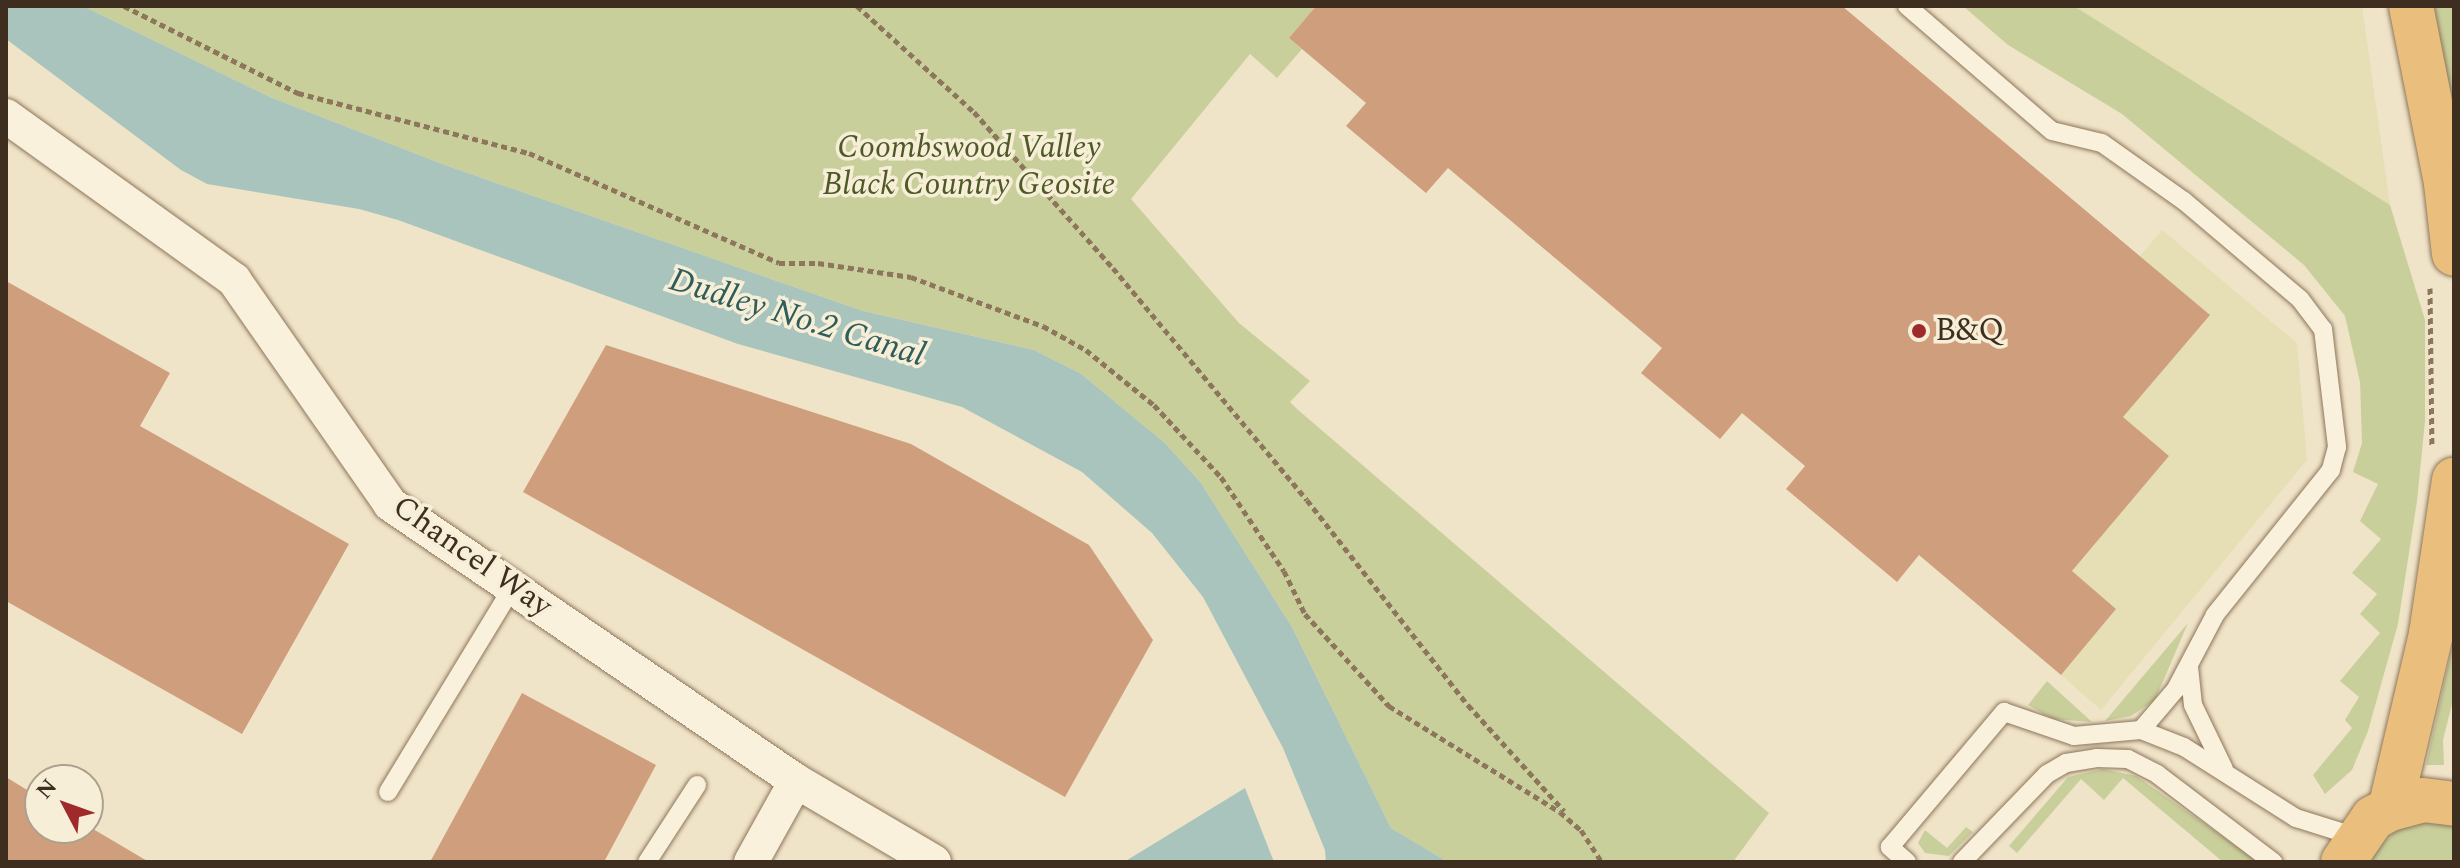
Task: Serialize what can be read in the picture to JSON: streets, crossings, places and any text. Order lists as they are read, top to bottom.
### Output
{
  "streets": {
    "street": ["Chancel Way"]
  },
  "water": ["Dudley No.2 Canal"],
  "parks": ["Coombswood Valley Black Country Geosite"],
  "places": ["B&Q"],
  "north": "top left"
}
